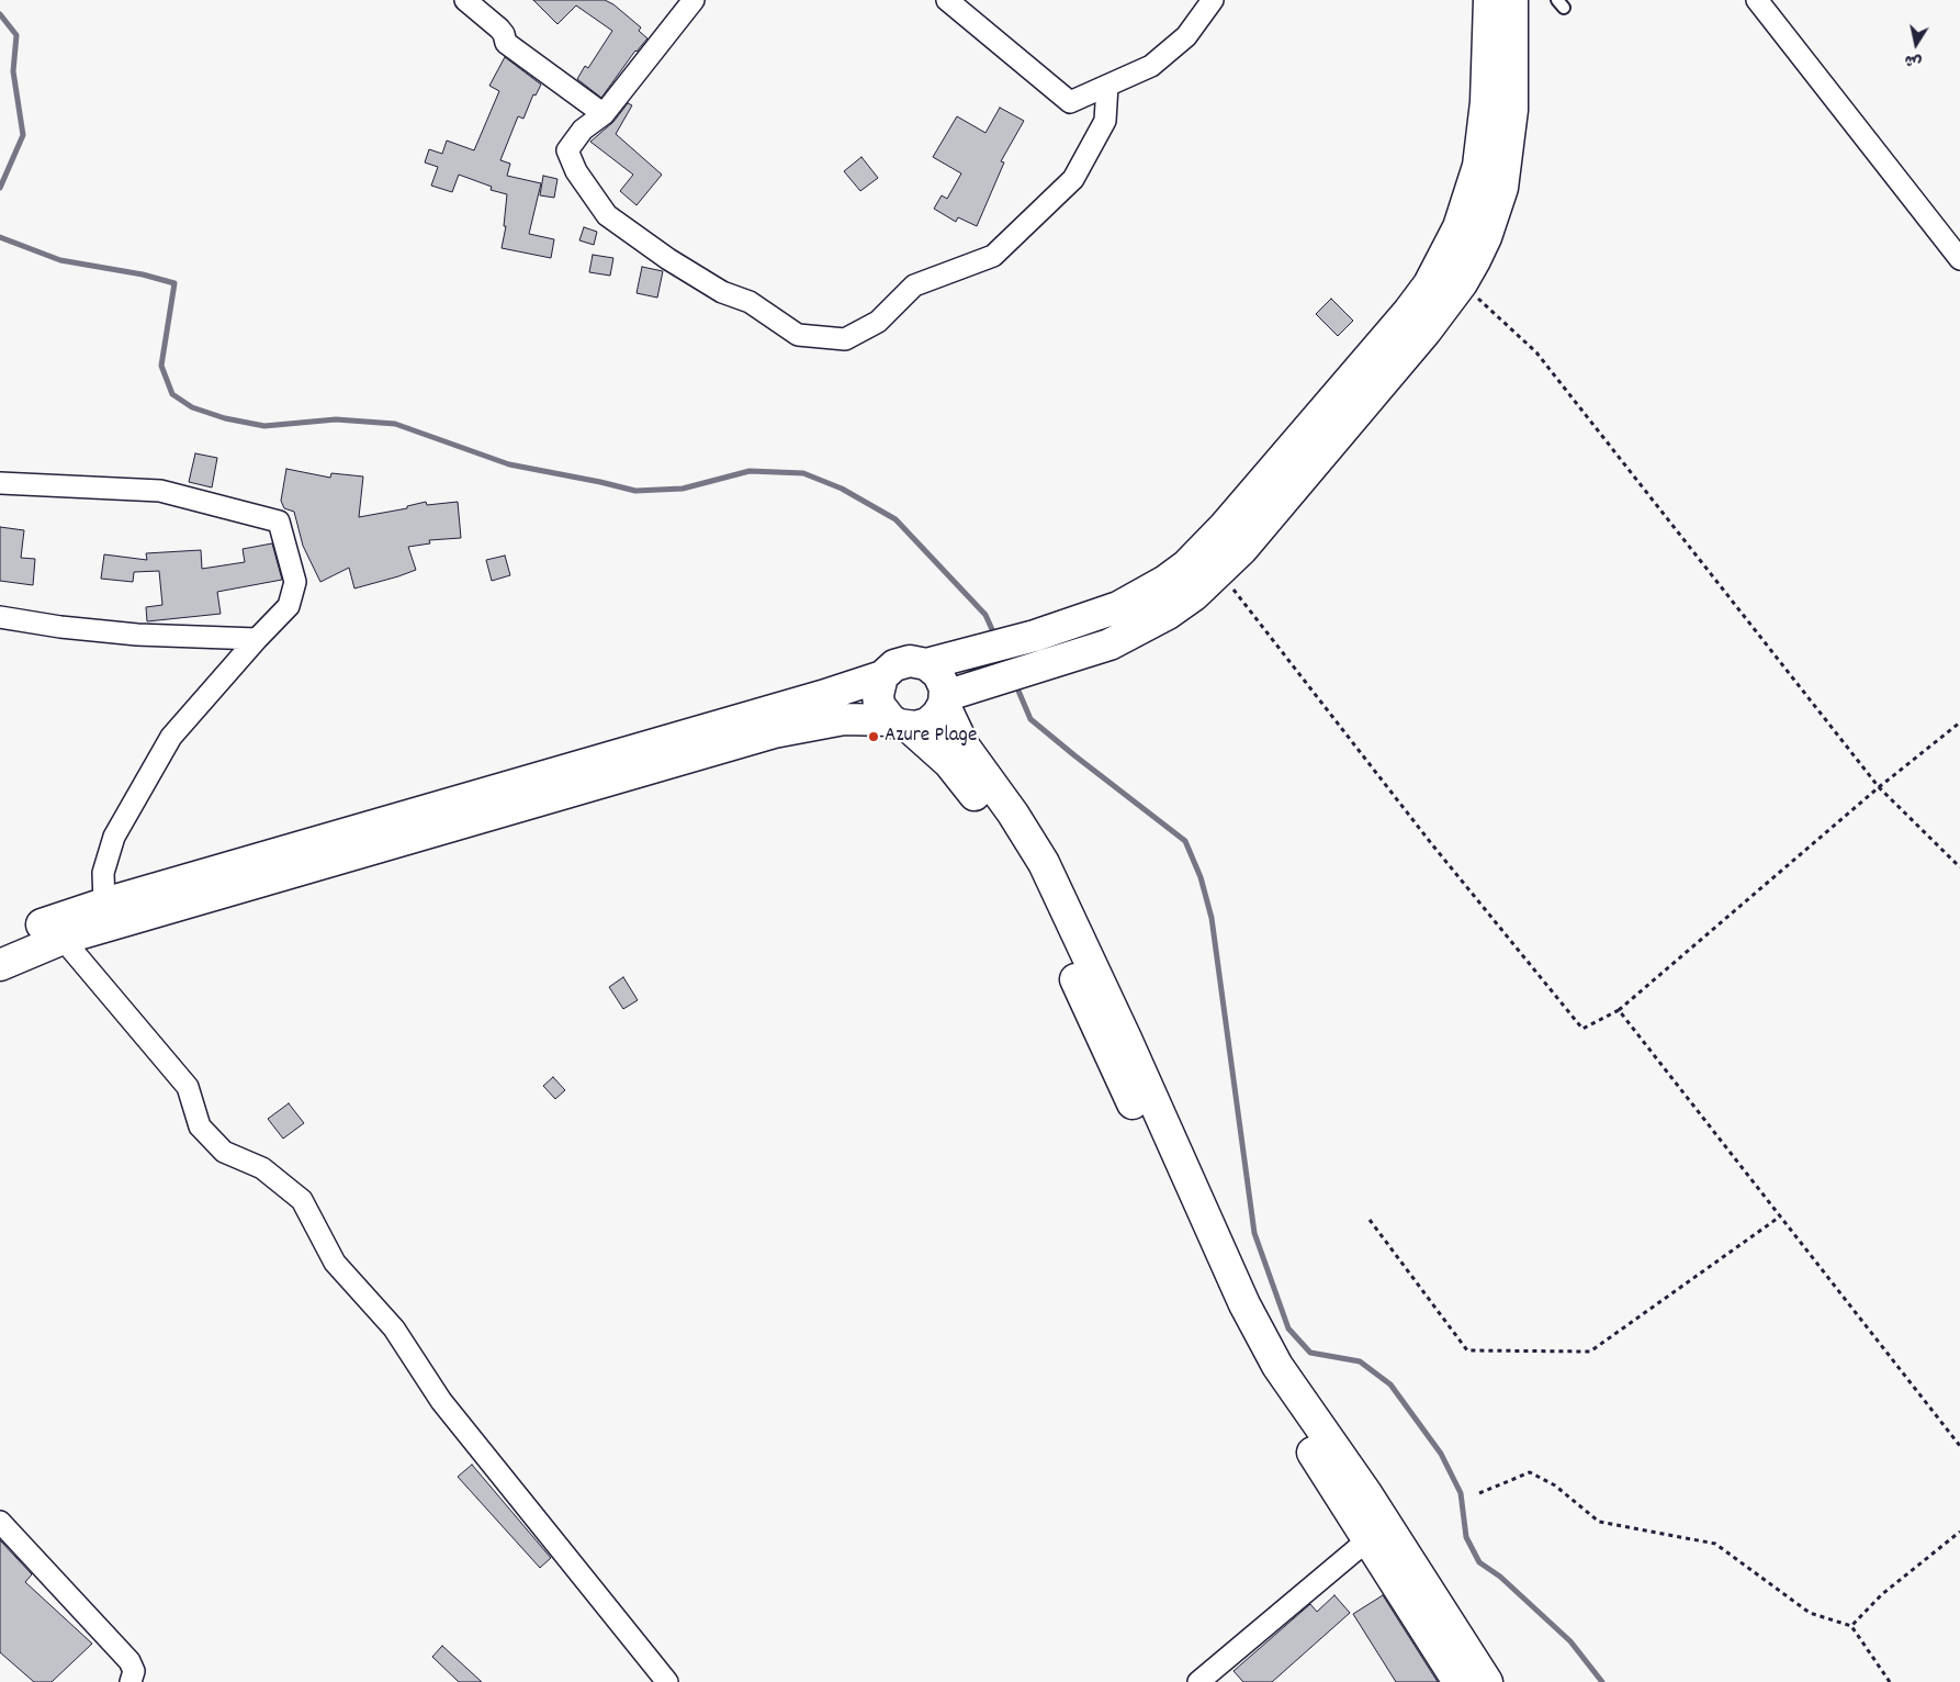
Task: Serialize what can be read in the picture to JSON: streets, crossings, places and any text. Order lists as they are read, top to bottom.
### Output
{
  "places": ["Azure Plage"],
  "north": "bottom"
}
